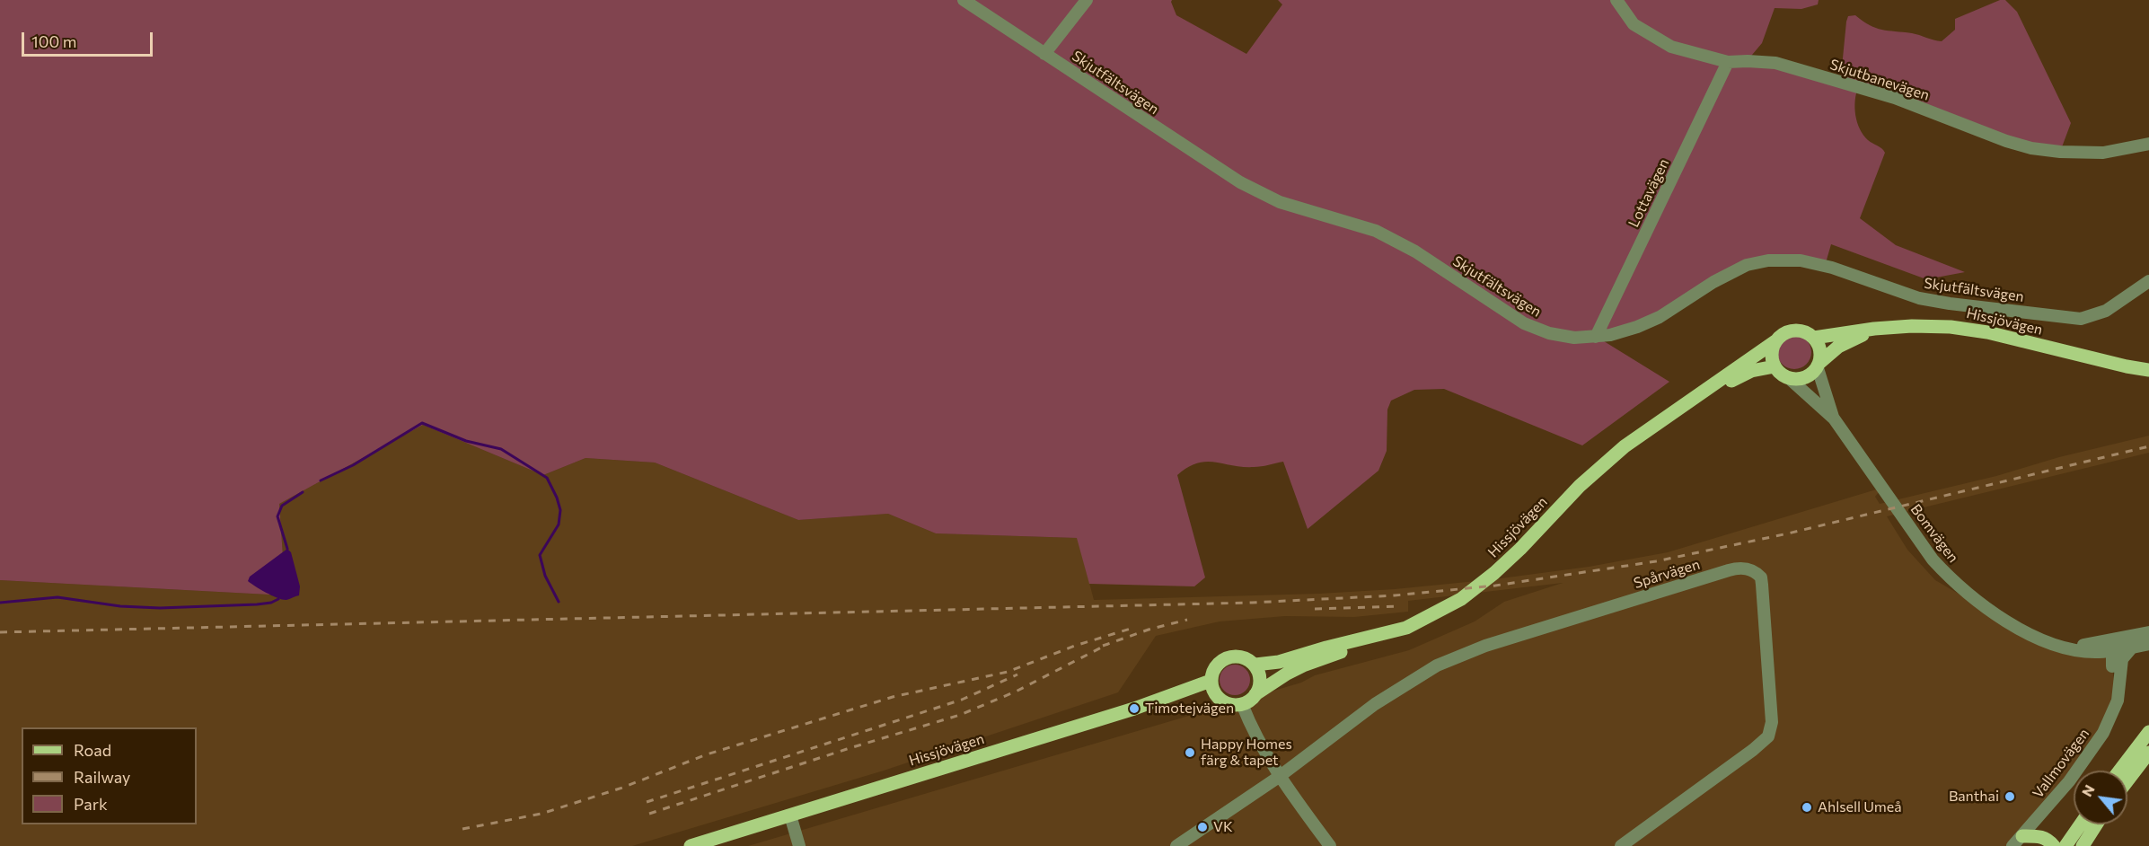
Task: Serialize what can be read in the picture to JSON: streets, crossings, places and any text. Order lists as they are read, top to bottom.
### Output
{
  "streets": {
    "main road": ["Hissjövägen"],
    "street": [
      "Skjutbanevägen",
      "Skjutfältsvägen",
      "Lottavägen",
      "Bomvägen",
      "Spårvägen",
      "Vallmovägen"
    ]
  },
  "crossings": [
    ["Skjutbanevägen", "Lottavägen"],
    ["Skjutfältsvägen", "Lottavägen"],
    ["Hissjövägen", "Bomvägen"],
    ["Bomvägen", "Vallmovägen"]
  ],
  "places": [
    "Timotejvägen",
    "Happy Homes färg & tapet",
    "Banthai",
    "Ahlsell Umeå",
    "VK"
  ],
  "legend": ["Road", "Railway", "Park"],
  "scale_bar": "100 m",
  "north": "top left"
}
